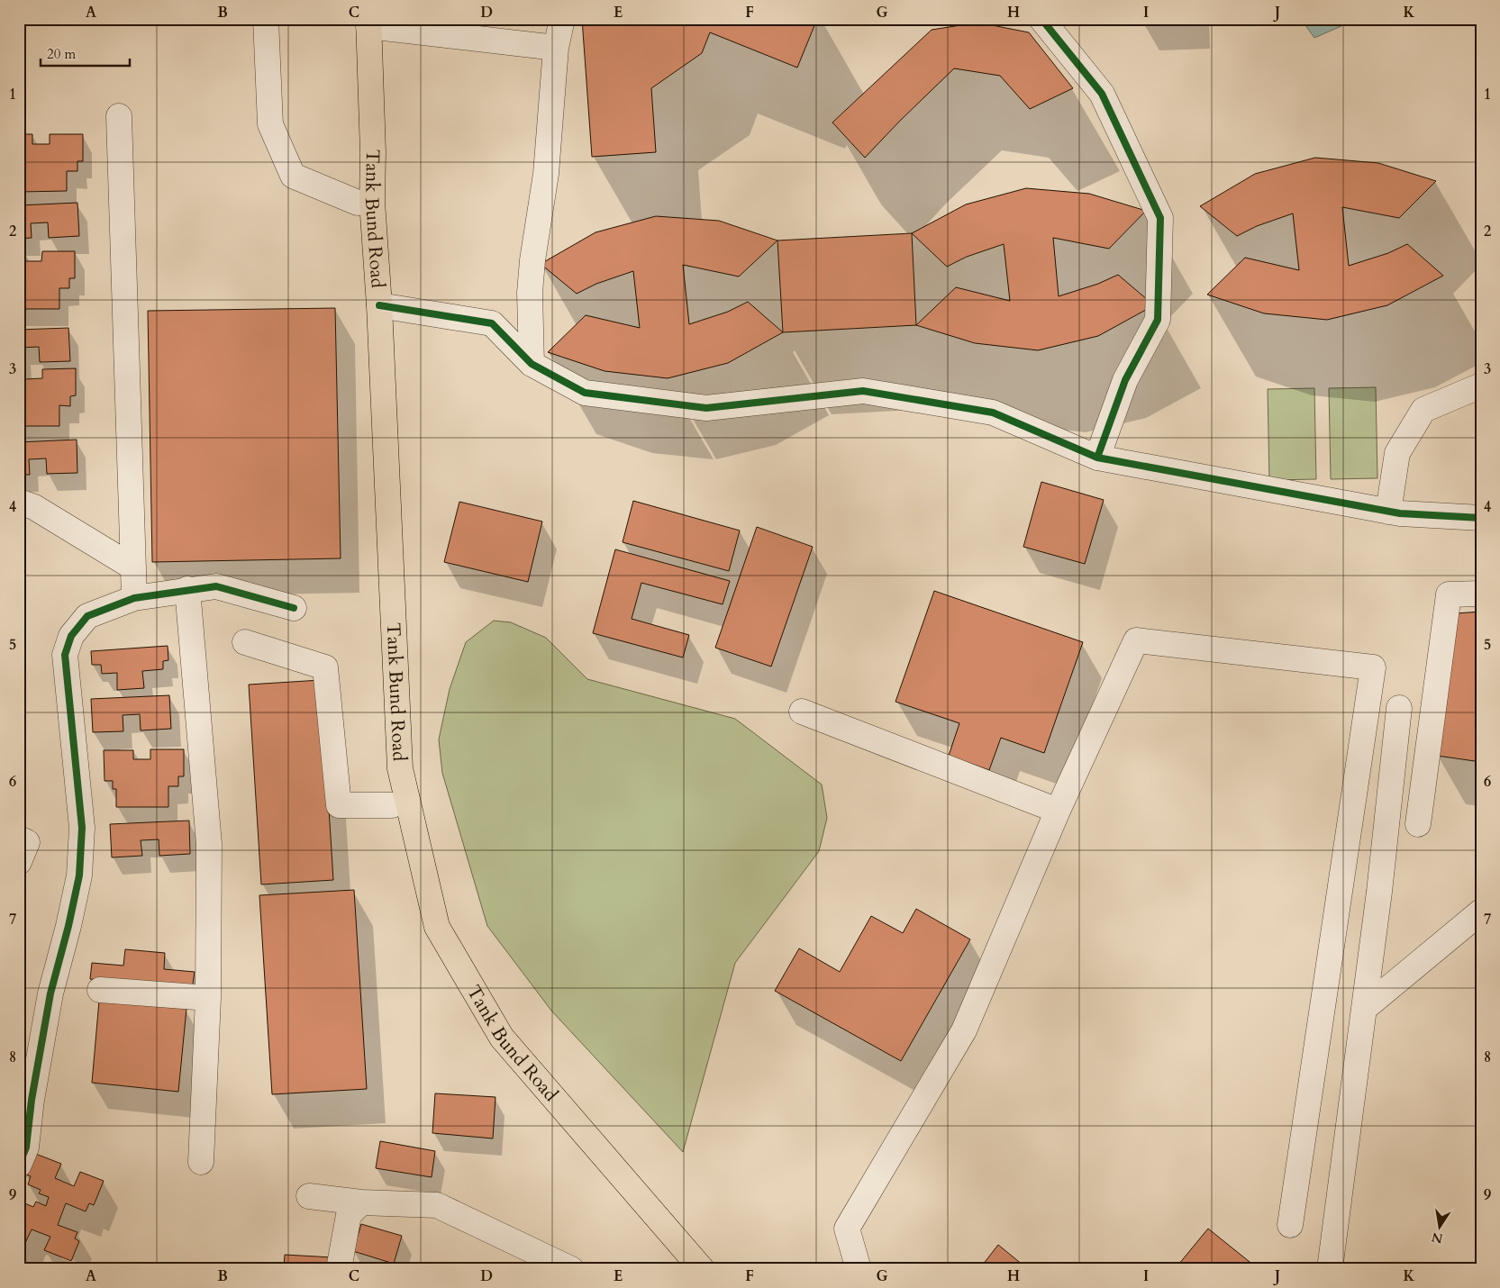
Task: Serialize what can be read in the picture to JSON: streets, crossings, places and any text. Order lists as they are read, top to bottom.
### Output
{
  "streets": {
    "main road": ["Tank Bund Road"]
  },
  "scale_bar": "20 m",
  "north": "bottom",
  "grid": {
    "columns": [
      "A",
      "B",
      "C",
      "D",
      "E",
      "F",
      "G",
      "H",
      "I",
      "J",
      "K"
    ],
    "rows": [
      "1",
      "2",
      "3",
      "4",
      "5",
      "6",
      "7",
      "8",
      "9"
    ]
  }
}
